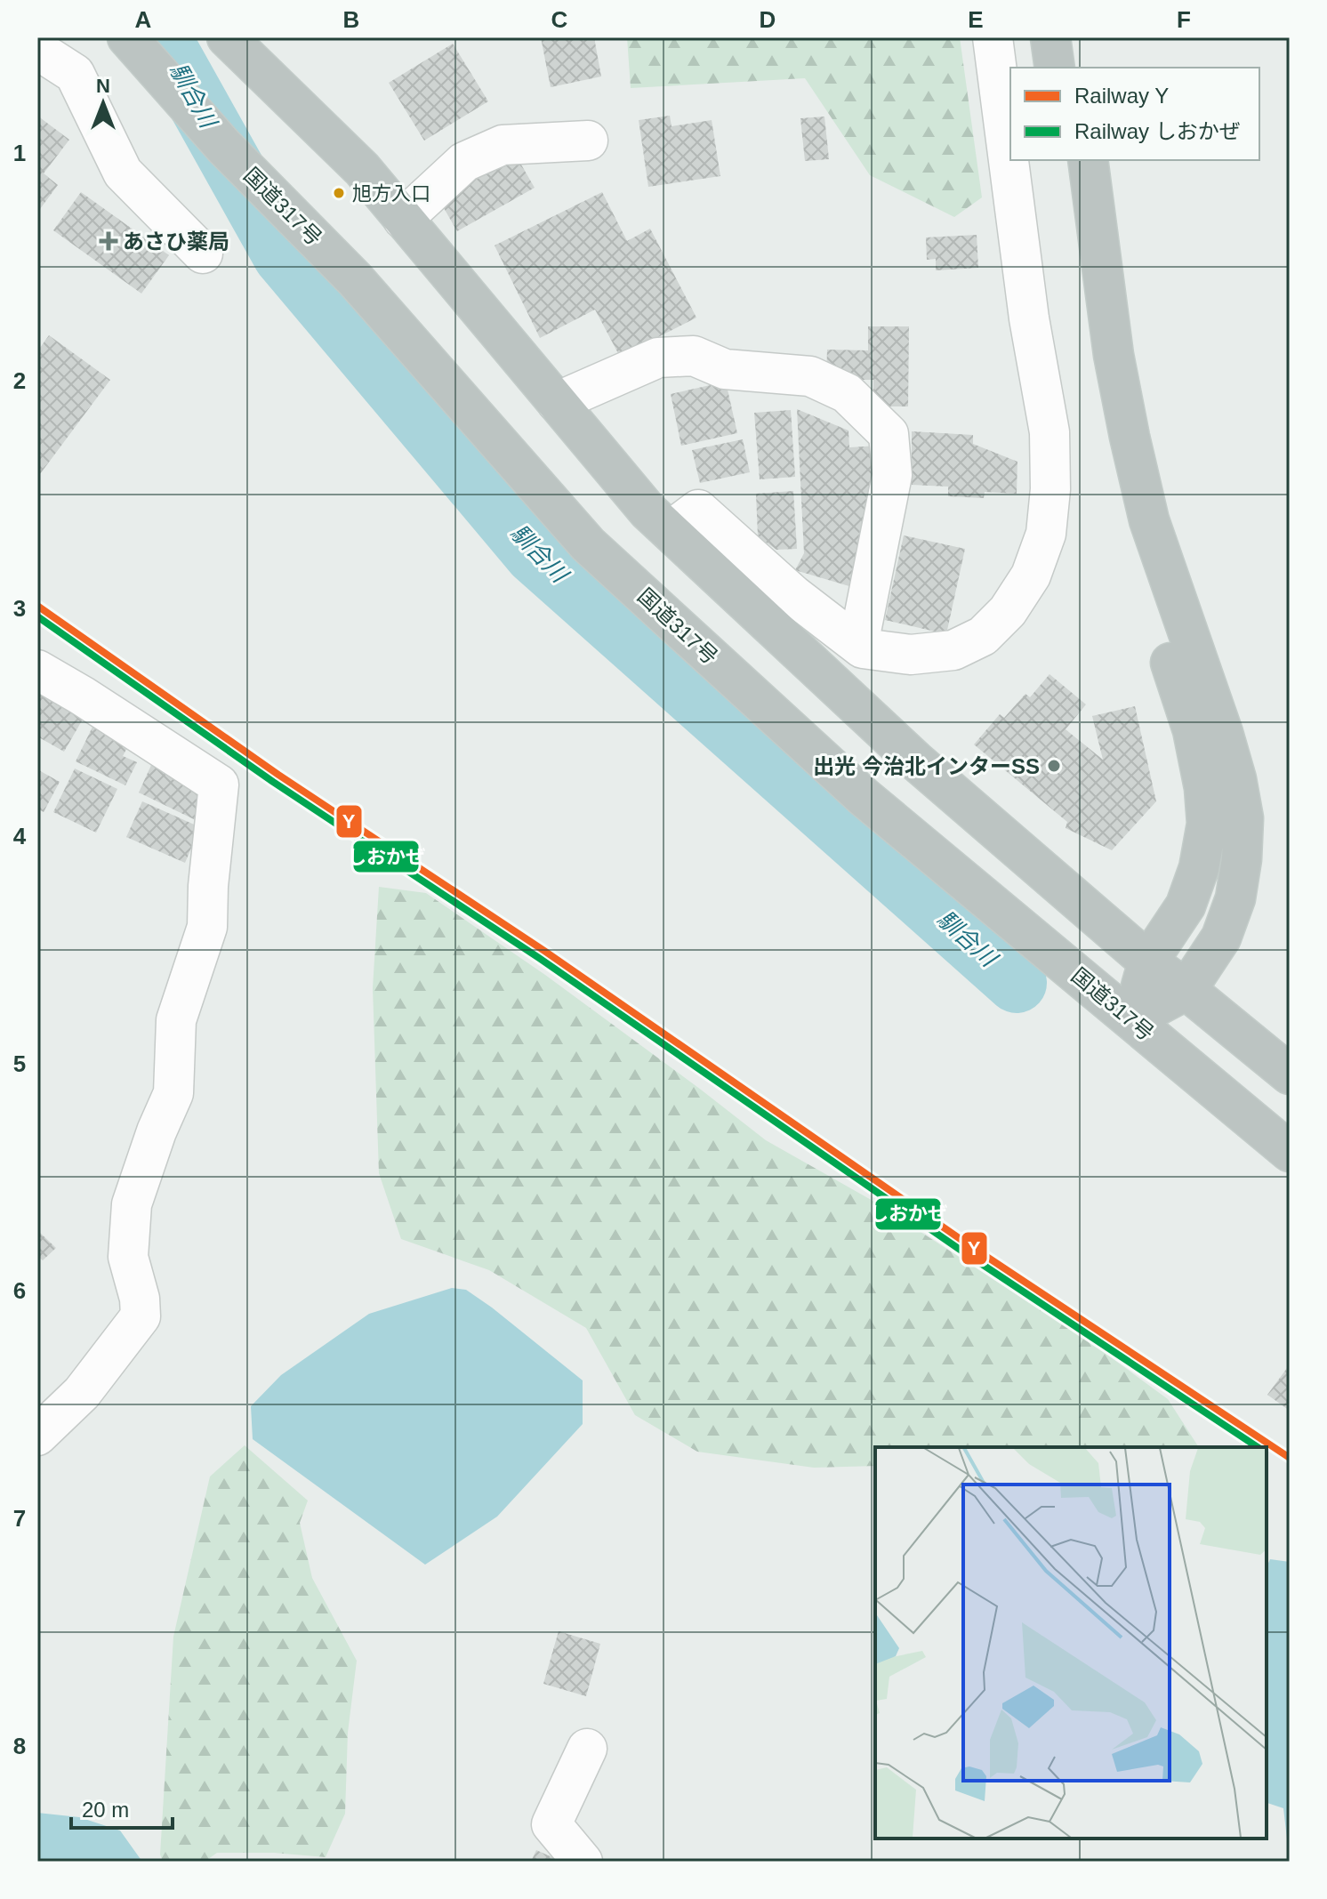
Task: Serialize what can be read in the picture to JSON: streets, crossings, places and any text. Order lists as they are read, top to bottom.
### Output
{
  "streets": {
    "highway": ["国道317号"]
  },
  "water": ["馴合川"],
  "places": {
    "other": ["旭方入口", "出光 今治北インターSS"],
    "health": ["あさひ薬局"]
  },
  "lines": ["rail line Y", "rail line しおかぜ"],
  "legend": ["Railway Y", "Railway しおかぜ"],
  "scale_bar": "20 m",
  "north": "top",
  "grid": {
    "columns": [
      "A",
      "B",
      "C",
      "D",
      "E",
      "F"
    ],
    "rows": [
      "1",
      "2",
      "3",
      "4",
      "5",
      "6",
      "7",
      "8"
    ]
  }
}
